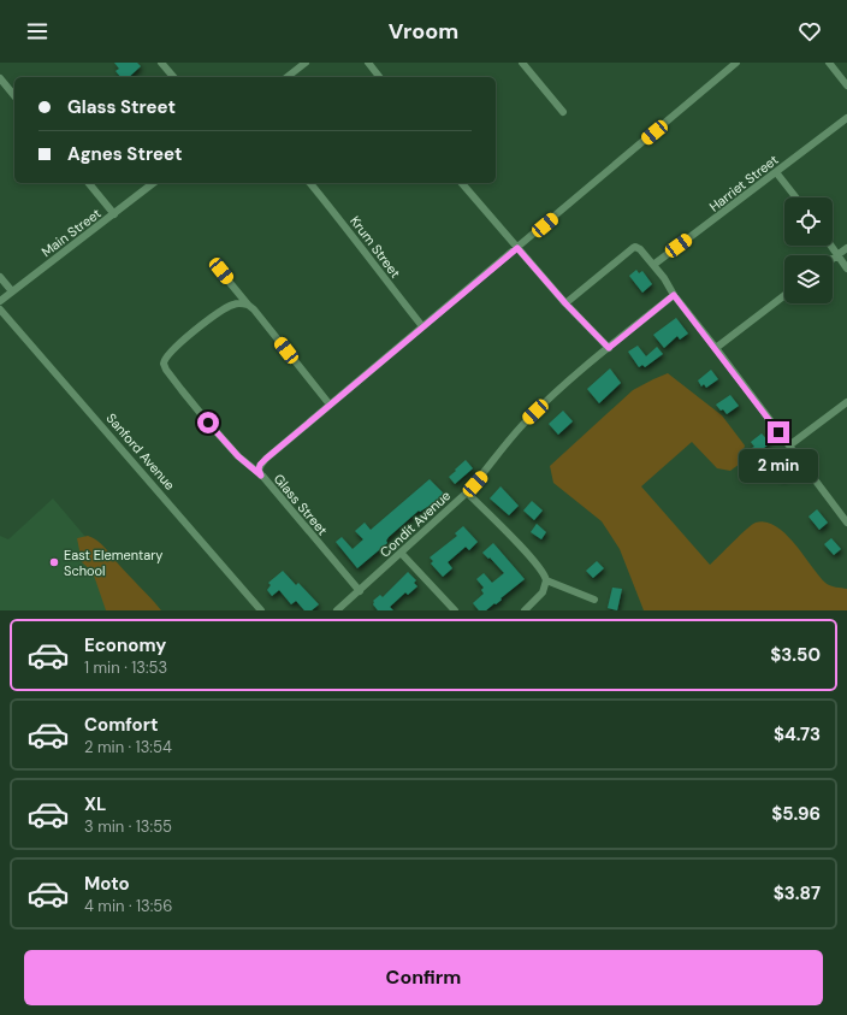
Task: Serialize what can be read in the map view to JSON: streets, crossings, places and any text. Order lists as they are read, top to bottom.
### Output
{
  "streets": {
    "street": [
      "Harriet Street",
      "Main Street",
      "Krum Street",
      "Sanford Avenue",
      "Glass Street",
      "Condit Avenue"
    ]
  },
  "crossings": [
    ["Glass Street", "Condit Avenue"]
  ],
  "places": ["East Elementary School"],
  "page": {
    "header": "Vroom",
    "banner": ["Glass Street", "Agnes Street"],
    "bubble": "2 min",
    "list": [
      {
        "name": "Economy",
        "note": "1 min · 13:53",
        "value": "$3.50"
      },
      {
        "name": "Comfort",
        "note": "2 min · 13:54",
        "value": "$4.73"
      },
      {
        "name": "XL",
        "note": "3 min · 13:55",
        "value": "$5.96"
      },
      {
        "name": "Moto",
        "note": "4 min · 13:56",
        "value": "$3.87"
      }
    ],
    "buttons": "Confirm"
  }
}
